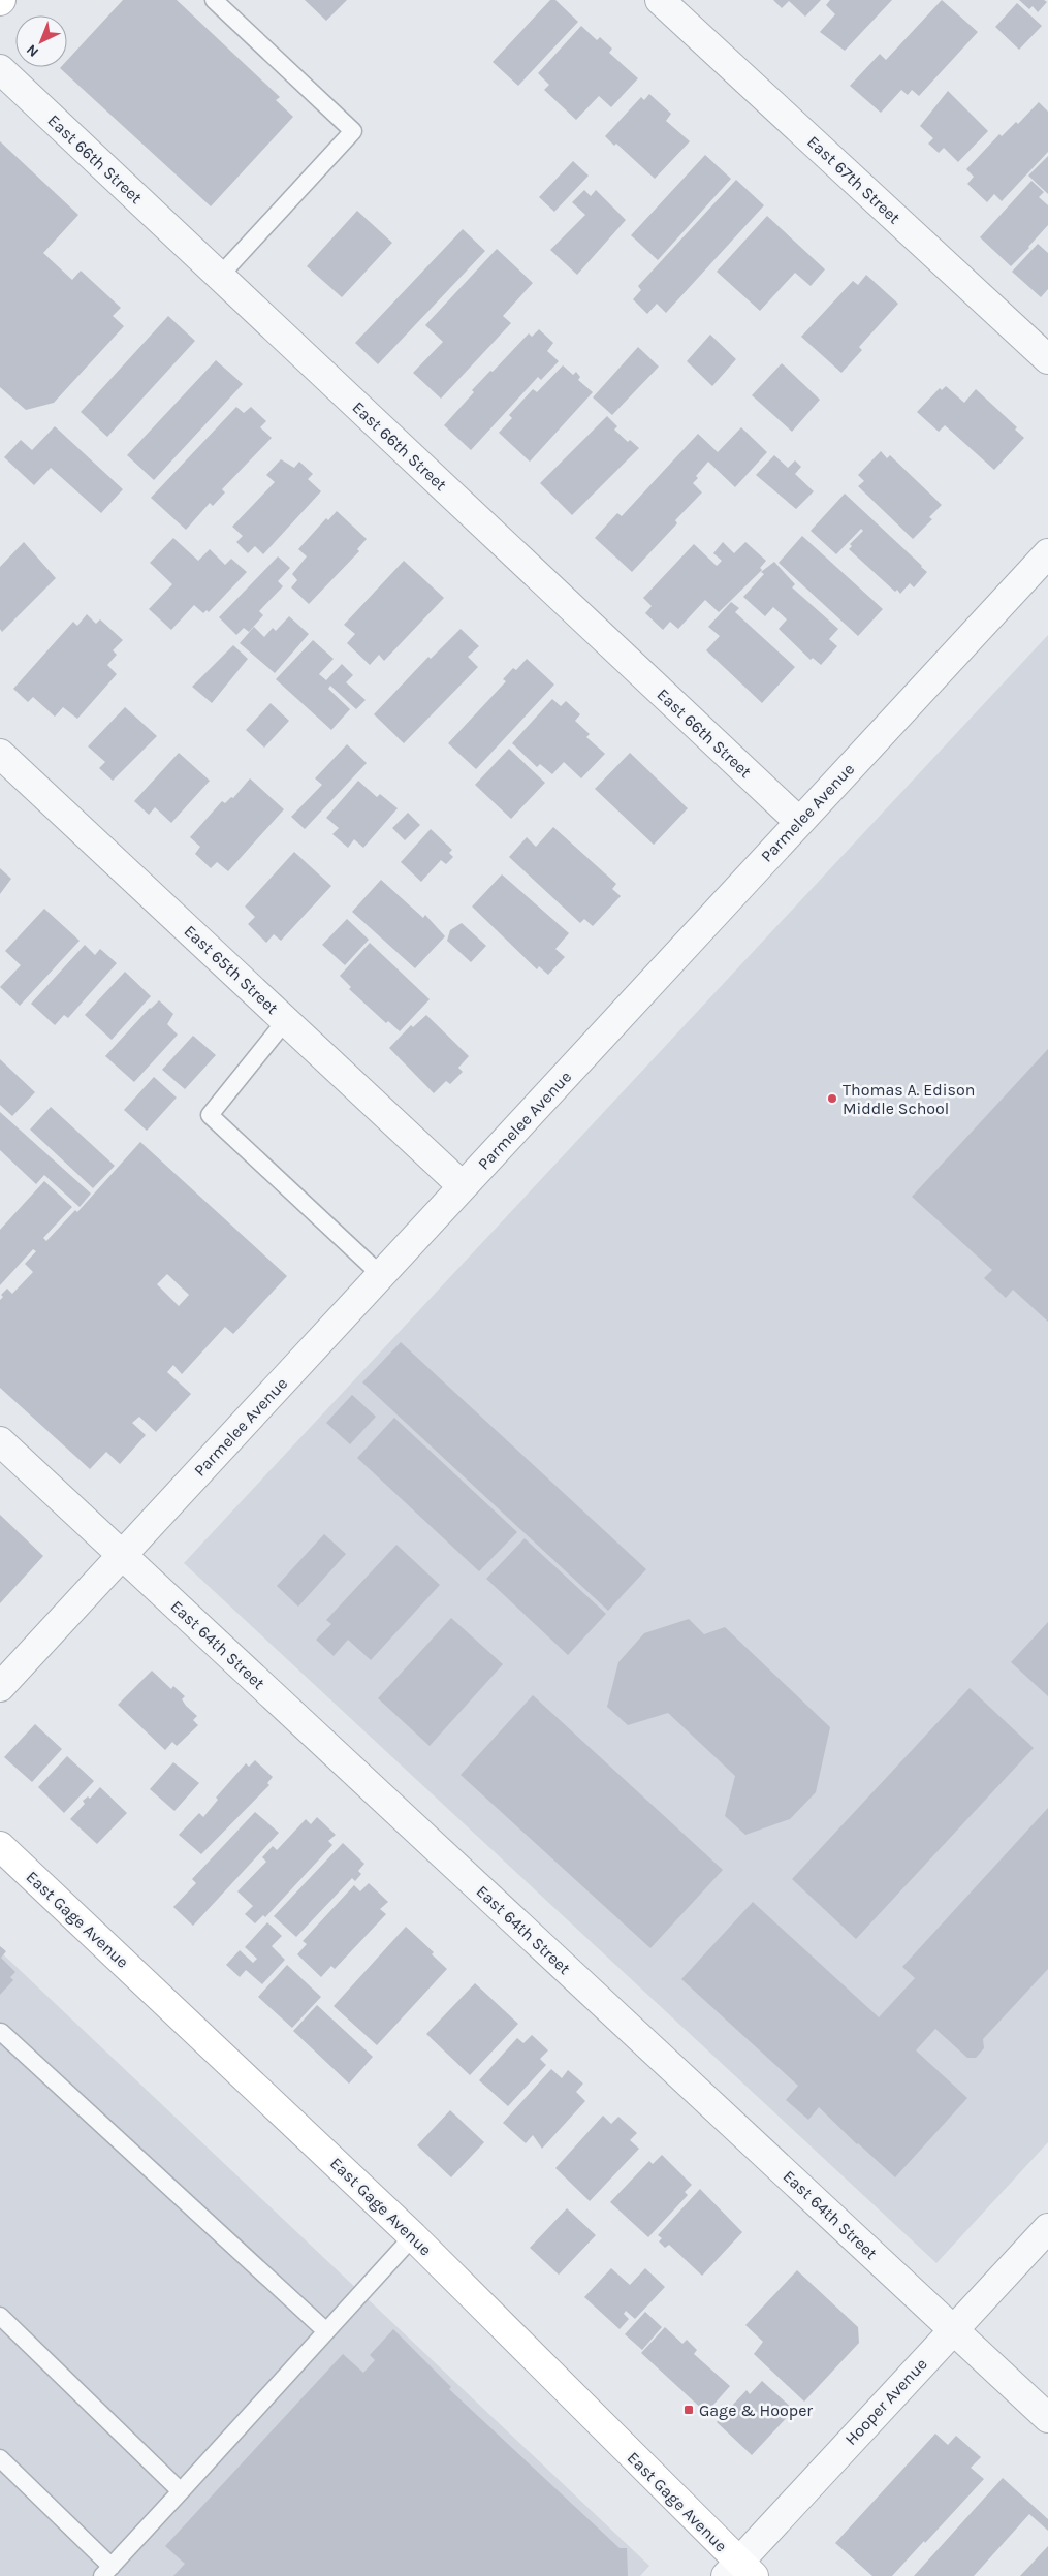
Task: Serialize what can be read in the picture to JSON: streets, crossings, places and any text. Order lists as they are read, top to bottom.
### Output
{
  "streets": {
    "main road": ["East Gage Avenue"],
    "street": [
      "East 66th Street",
      "East 67th Street",
      "Parmelee Avenue",
      "East 65th Street",
      "East 64th Street",
      "Hooper Avenue"
    ]
  },
  "crossings": [
    ["East 66th Street", "Parmelee Avenue"],
    ["Parmelee Avenue", "East 65th Street"],
    ["Parmelee Avenue", "East 64th Street"],
    ["East 64th Street", "Hooper Avenue"],
    ["East Gage Avenue", "Hooper Avenue"]
  ],
  "places": {
    "other": ["Thomas A. Edison Middle School"],
    "transit": ["Gage & Hooper"]
  },
  "north": "bottom left"
}
